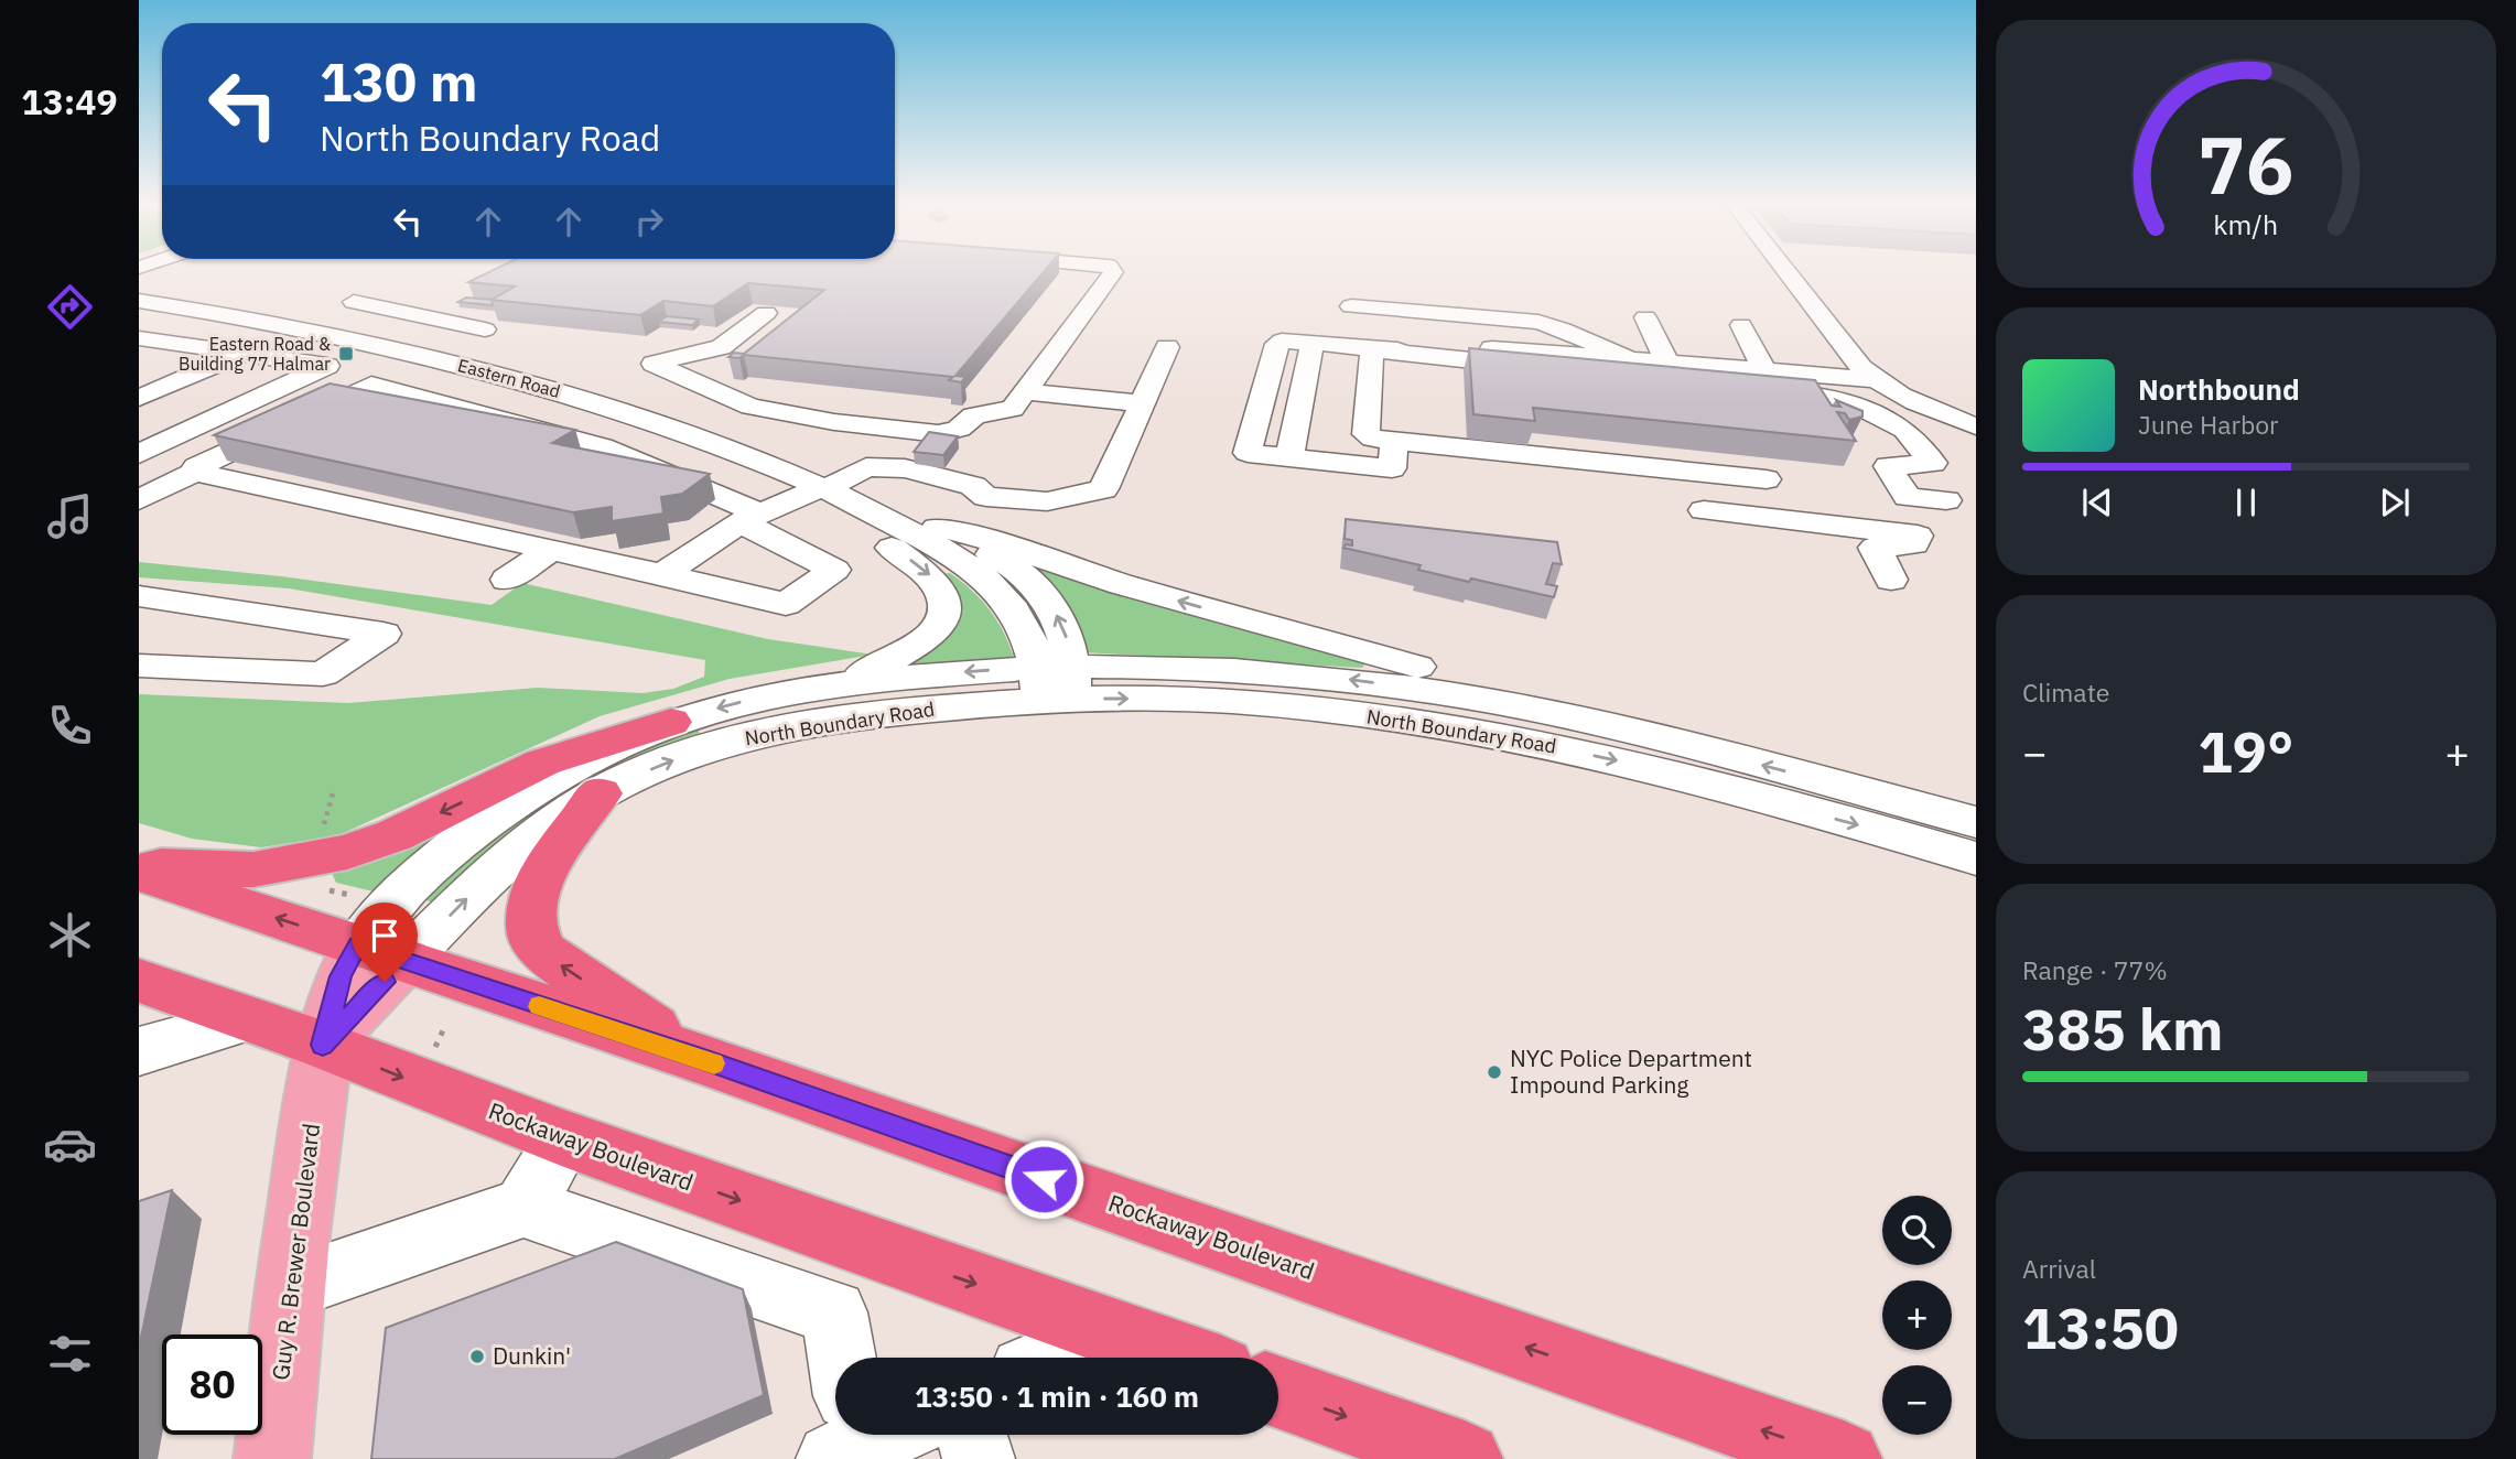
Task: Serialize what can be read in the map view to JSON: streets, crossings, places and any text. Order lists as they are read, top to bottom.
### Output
{
  "streets": {
    "highway": ["Rockaway Boulevard"],
    "main road": ["North Boundary Road", "Guy R. Brewer Boulevard"],
    "street": ["Eastern Road"]
  },
  "crossings": [
    ["North Boundary Road", "Rockaway Boulevard"],
    ["North Boundary Road", "Guy R. Brewer Boulevard"],
    ["Rockaway Boulevard", "Guy R. Brewer Boulevard"]
  ],
  "places": {
    "transit": ["Eastern Road & Building 77 Halmar"],
    "other": ["NYC Police Department Impound Parking", "Dunkin'"]
  },
  "page": {
    "tabs": "13:49",
    "turn": ["130 m", "North Boundary Road"],
    "song": ["Northbound", "June Harbor"],
    "tile": [
      "Climate",
      ["Range · 77%", "385 km"],
      ["Arrival", "13:50"]
    ],
    "heat": ["−", "19°", "+"],
    "map_buttons": ["+", "−"],
    "limit": "80",
    "trip": "13:50 · 1 min · 160 m",
    "gauge": ["76", "km/h"]
  }
}
